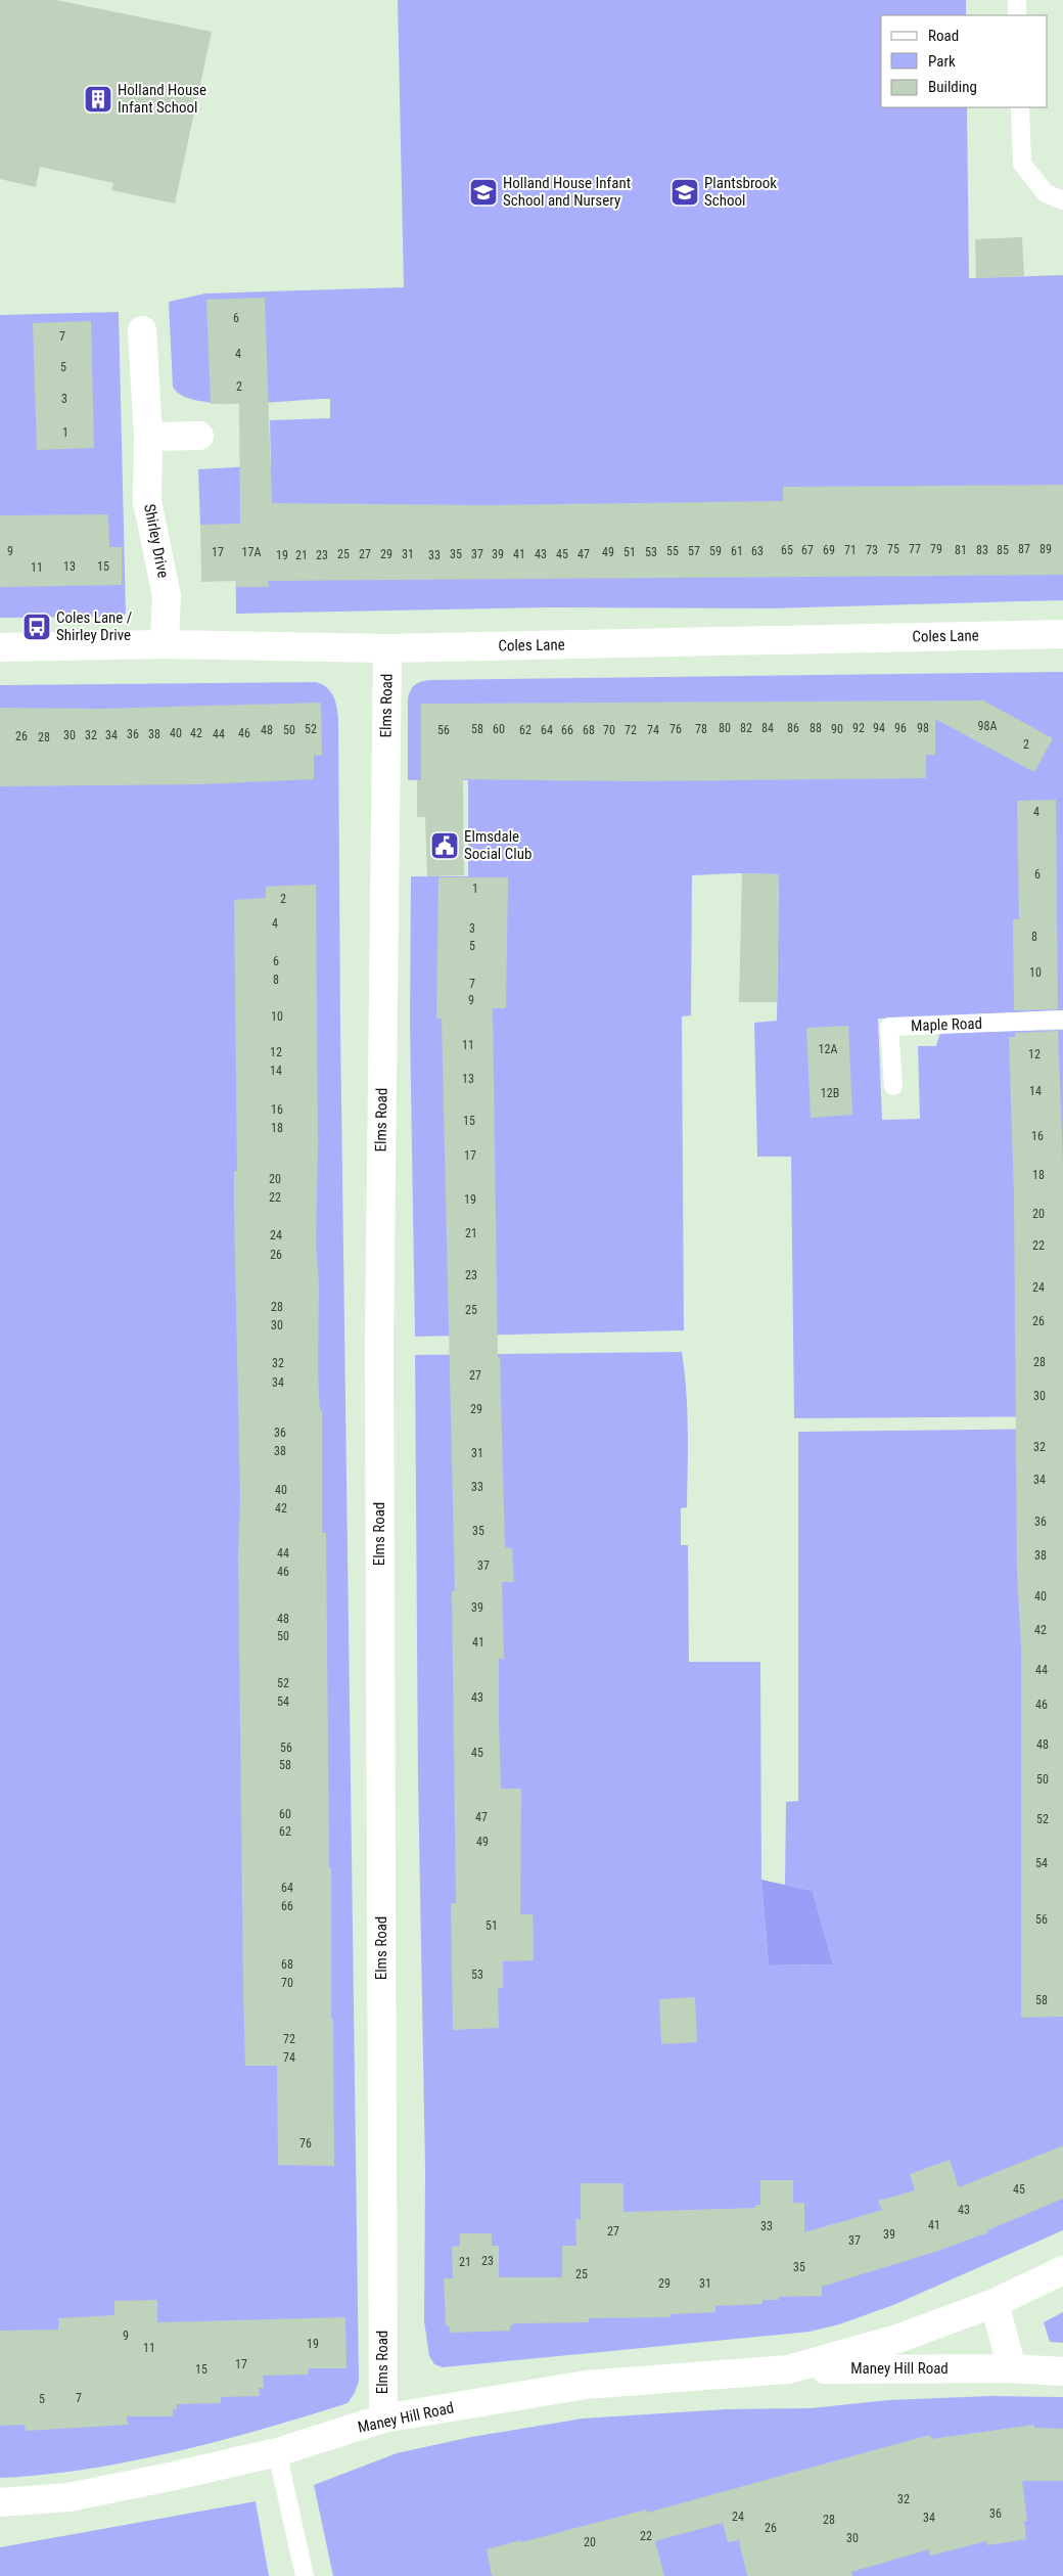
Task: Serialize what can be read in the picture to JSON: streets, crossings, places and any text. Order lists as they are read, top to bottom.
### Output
{
  "streets": {
    "street": [
      "Shirley Drive",
      "Coles Lane",
      "Elms Road",
      "Maney Hill Road"
    ],
    "lane": ["Maple Road"]
  },
  "crossings": [
    ["Shirley Drive", "Coles Lane"],
    ["Coles Lane", "Elms Road"],
    ["Elms Road", "Maney Hill Road"]
  ],
  "places": {
    "building": ["Holland House Infant School"],
    "school or university": ["Holland House Infant School and Nursery", "Plantsbrook School"],
    "bus stop": ["Coles Lane / Shirley Drive"],
    "public building": ["Elmsdale Social Club"]
  },
  "house_numbers": [
    "6",
    "7",
    "4",
    "5",
    "2",
    "3",
    "1",
    "75",
    "77",
    "79",
    "87",
    "89",
    "65",
    "67",
    "69",
    "71",
    "73",
    "81",
    "83",
    "85",
    "9",
    "55",
    "57",
    "59",
    "61",
    "63",
    "17",
    "17A",
    "49",
    "51",
    "53",
    "25",
    "27",
    "29",
    "31",
    "35",
    "37",
    "39",
    "41",
    "43",
    "45",
    "47",
    "19",
    "21",
    "23",
    "33",
    "13",
    "15",
    "11",
    "98A",
    "80",
    "82",
    "84",
    "86",
    "88",
    "92",
    "94",
    "96",
    "98",
    "52",
    "58",
    "60",
    "76",
    "78",
    "90",
    "48",
    "50",
    "56",
    "62",
    "64",
    "66",
    "68",
    "70",
    "72",
    "74",
    "40",
    "42",
    "46",
    "36",
    "38",
    "44",
    "30",
    "32",
    "34",
    "26",
    "28",
    "2",
    "4",
    "6",
    "1",
    "2",
    "4",
    "3",
    "8",
    "5",
    "6",
    "10",
    "8",
    "7",
    "9",
    "10",
    "11",
    "12A",
    "12",
    "12",
    "14",
    "13",
    "14",
    "12B",
    "16",
    "15",
    "18",
    "16",
    "17",
    "18",
    "20",
    "22",
    "19",
    "20",
    "21",
    "24",
    "22",
    "26",
    "23",
    "24",
    "28",
    "25",
    "26",
    "30",
    "28",
    "32",
    "27",
    "34",
    "30",
    "29",
    "36",
    "32",
    "38",
    "31",
    "34",
    "33",
    "40",
    "42",
    "36",
    "35",
    "44",
    "38",
    "37",
    "46",
    "40",
    "39",
    "48",
    "42",
    "50",
    "41",
    "44",
    "52",
    "43",
    "54",
    "46",
    "48",
    "56",
    "45",
    "58",
    "50",
    "60",
    "47",
    "52",
    "62",
    "49",
    "54",
    "64",
    "66",
    "56",
    "51",
    "68",
    "53",
    "70",
    "58",
    "72",
    "74",
    "76",
    "45",
    "43",
    "41",
    "33",
    "27",
    "39",
    "37",
    "23",
    "21",
    "35",
    "25",
    "29",
    "31",
    "9",
    "19",
    "11",
    "17",
    "15",
    "7",
    "5",
    "32",
    "36",
    "24",
    "34",
    "28",
    "26",
    "22",
    "30",
    "20"
  ],
  "legend": ["Road", "Park", "Building"]
}
